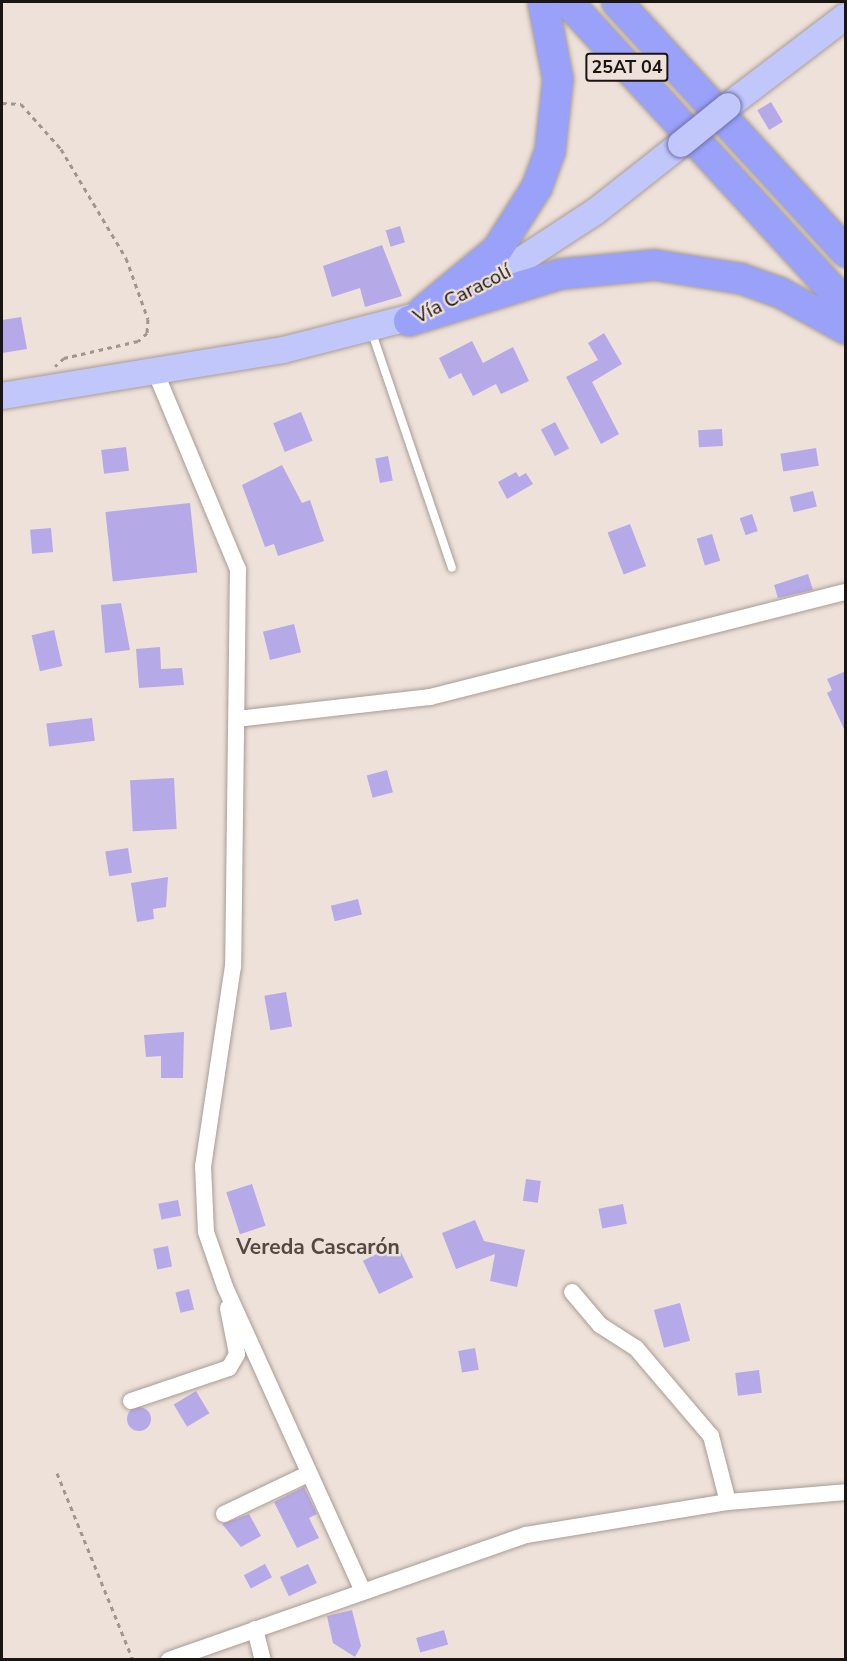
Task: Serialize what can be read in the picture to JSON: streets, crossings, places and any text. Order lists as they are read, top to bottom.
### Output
{
  "streets": {
    "highway": ["25AT 04"],
    "main road": ["Vía Caracolí"]
  },
  "districts": ["Vereda Cascarón"]
}
